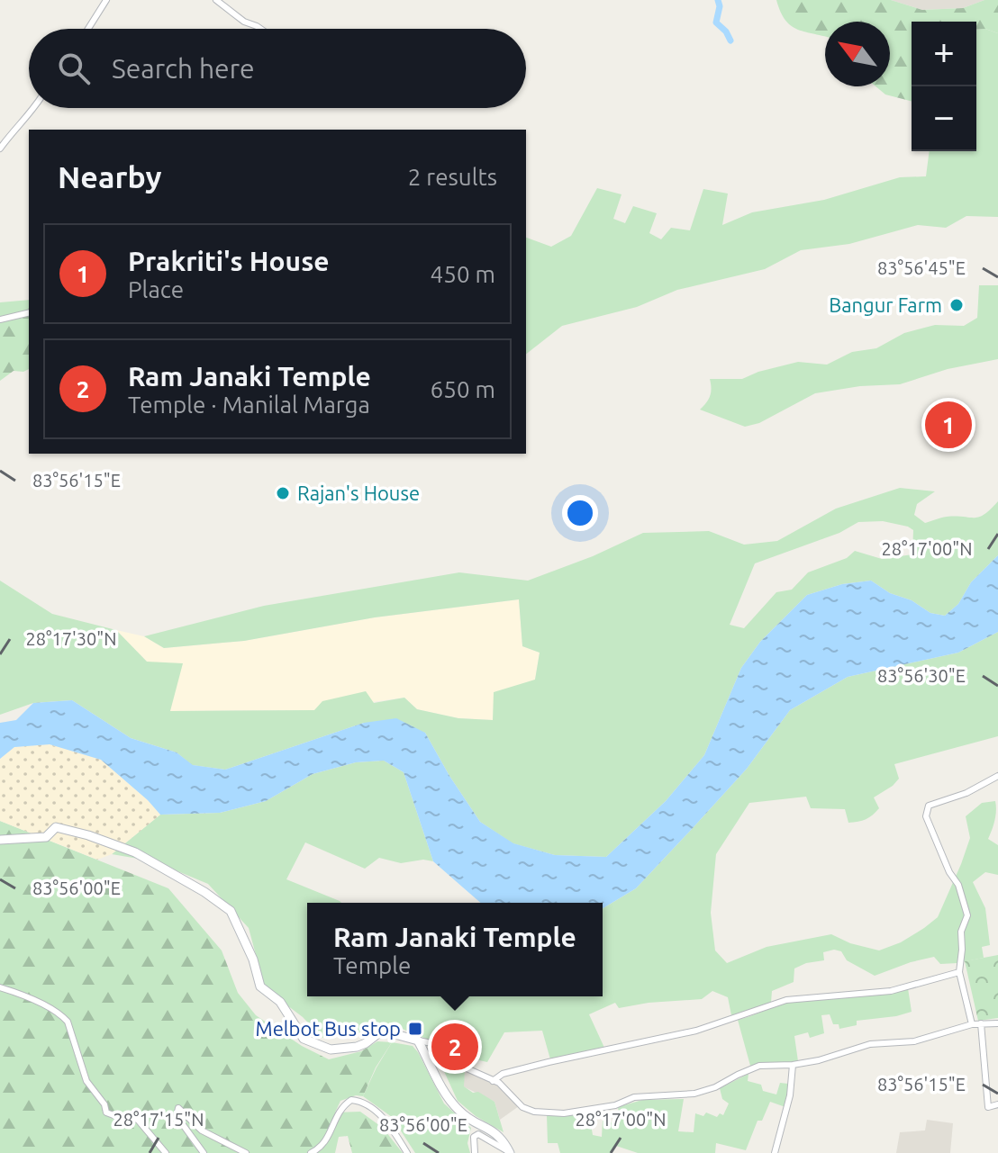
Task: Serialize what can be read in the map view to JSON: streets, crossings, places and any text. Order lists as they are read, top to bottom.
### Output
{
  "places": {
    "other": ["Bangur Farm", "Rajan's House"],
    "transit": ["Melbot Bus stop"]
  },
  "north": "top left",
  "page": {
    "map_buttons": ["+", "−"],
    "search": "Search here",
    "heading": ["Nearby", "2 results"],
    "list": [
      {
        "mark": "1",
        "name": "Prakriti's House",
        "note": "Place",
        "value": "450 m"
      },
      {
        "mark": "2",
        "name": "Ram Janaki Temple",
        "note": "Temple · Manilal Marga",
        "value": "650 m"
      }
    ],
    "pins": ["1", "2"],
    "popup": ["Ram Janaki Temple", "Temple"]
  },
  "coordinates": [
    "83°56'45\"E",
    "83°56'15\"E",
    "28°17'00\"N",
    "28°17'30\"N",
    "83°56'30\"E",
    "83°56'00\"E",
    "28°17'15\"N"
  ]
}
